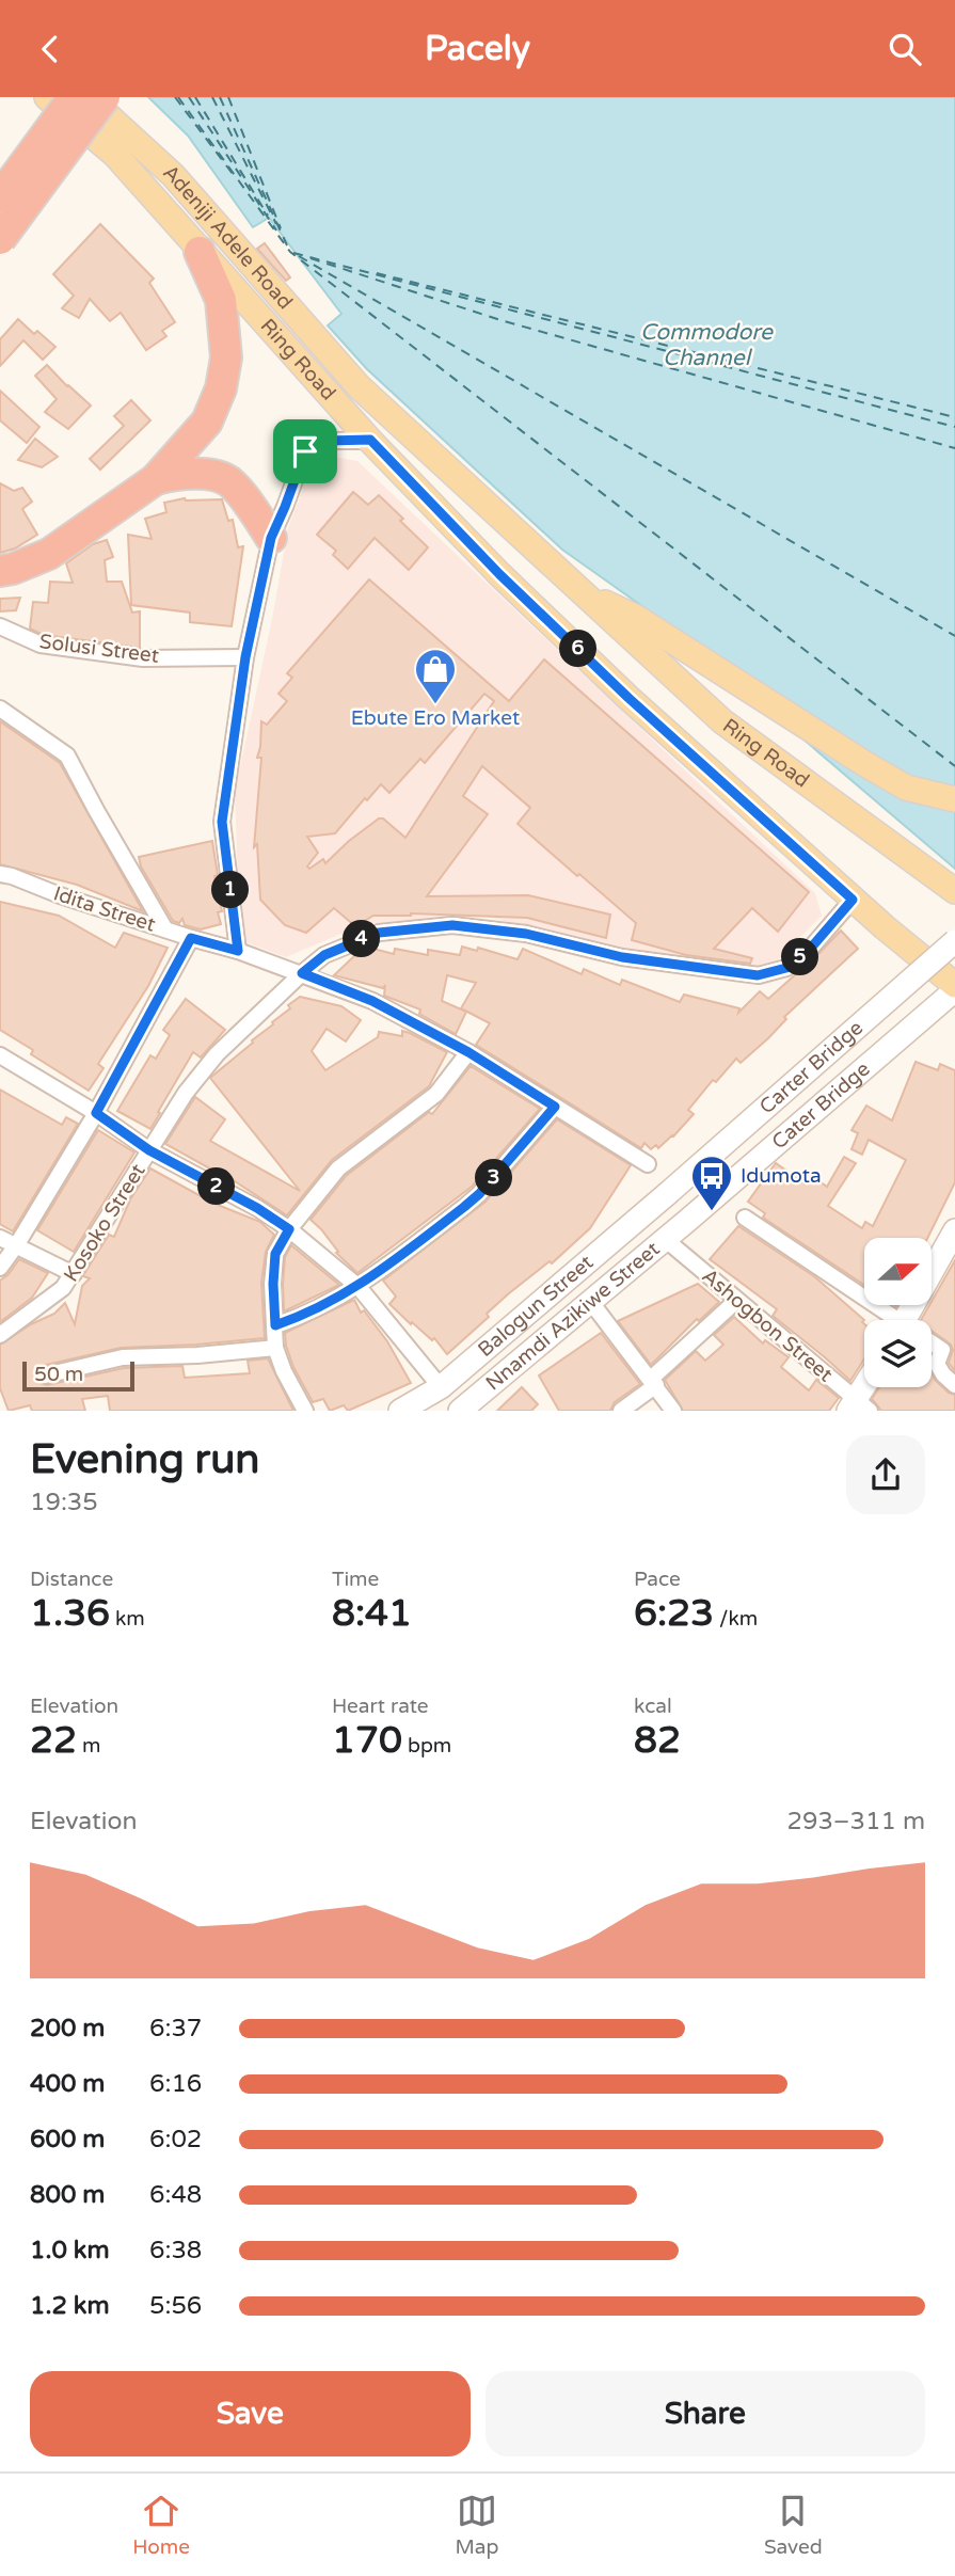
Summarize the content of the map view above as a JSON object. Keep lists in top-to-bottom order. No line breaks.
{"streets":{"main road":["Adeniji Adele Road","Ring Road","Carter Bridge","Cater Bridge","Balogun Street","Nnamdi Azikiwe Street"],"street":["Solusi Street","Idita Street","Kosoko Street","Ashogbon Street"]},"crossings":[["Adeniji Adele Road","Ring Road"],["Ring Road","Cater Bridge"],["Ring Road","Kosoko Street"],["Idita Street","Kosoko Street"],["Carter Bridge","Balogun Street"],["Cater Bridge","Nnamdi Azikiwe Street"],["Nnamdi Azikiwe Street","Ashogbon Street"]],"water":["Commodore Channel"],"places":{"shop":["Ebute Ero Market"],"bus stop":["Idumota"]},"scale_bar":"50 m","north":"right","page":{"header":"Pacely","pins":["6","1","4","5","3","2"],"scale":"50 m","heading":["Evening run","19:35"],"stats":[["Distance","1.36 km"],["Time","8:41"],["Pace","6:23 /km"],["Elevation","22 m"],["Heart rate","170 bpm"],["kcal","82"]],"chart":["Elevation","293–311 m"],"list":[{"name":"200 m","note":"6:37"},{"name":"400 m","note":"6:16"},{"name":"600 m","note":"6:02"},{"name":"800 m","note":"6:48"},{"name":"1.0 km","note":"6:38"},{"name":"1.2 km","note":"5:56"}],"buttons":["Save","Share"],"tabs":["Home","Map","Saved"]}}
